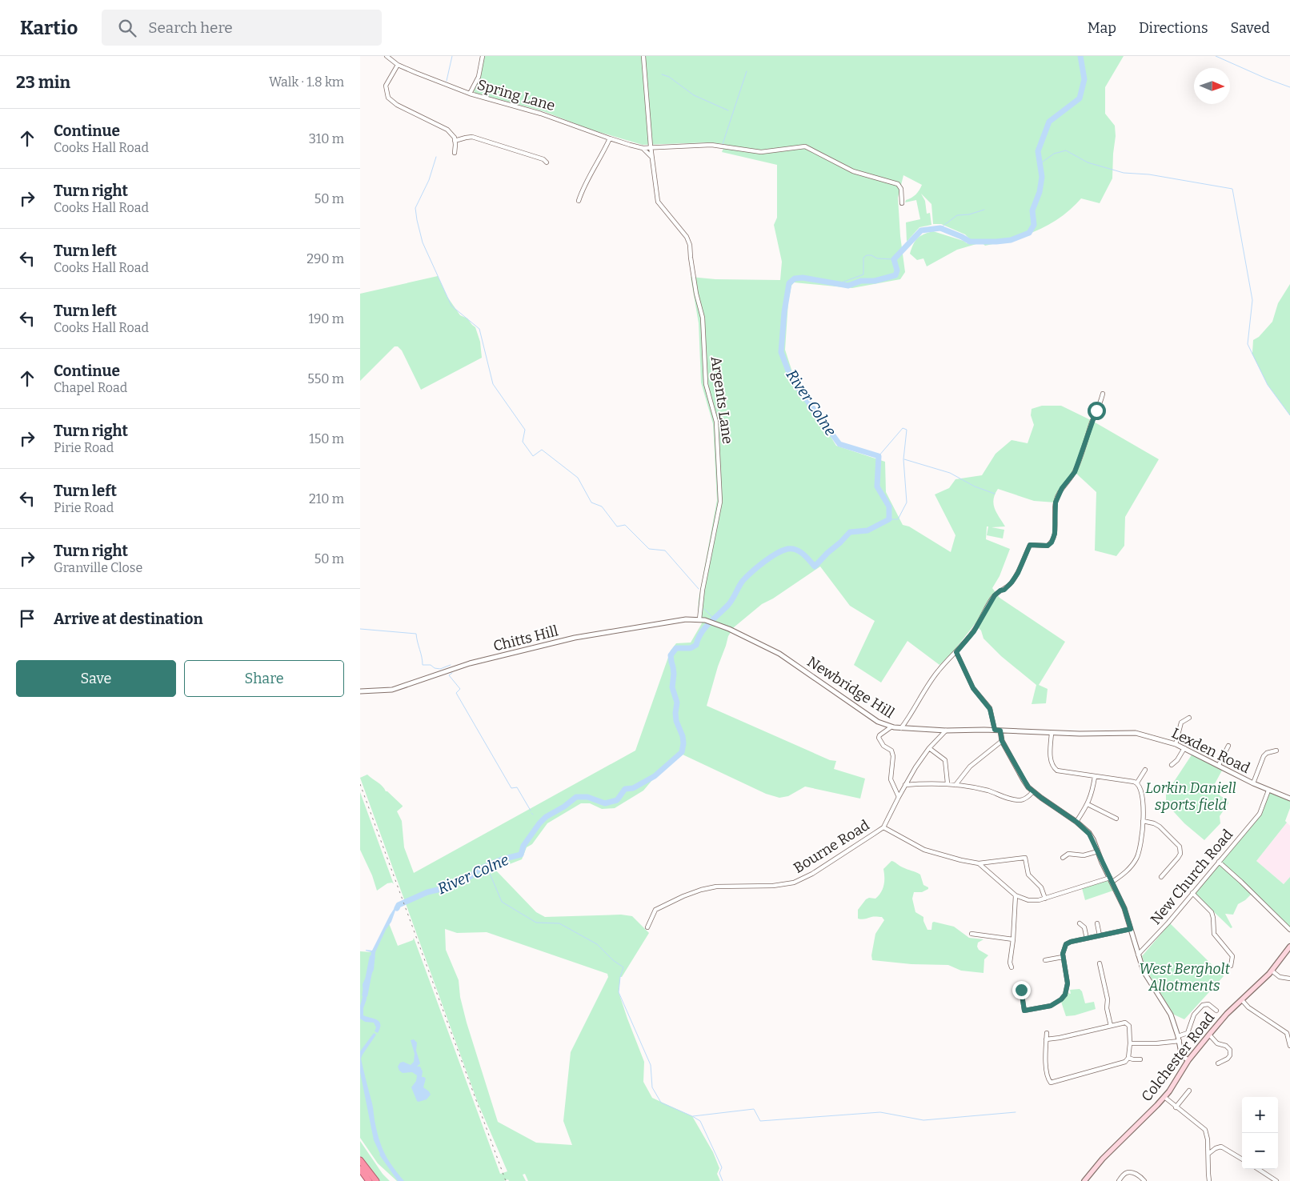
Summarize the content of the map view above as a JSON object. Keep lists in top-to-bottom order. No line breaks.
{"streets":{"main road":["Colchester Road"],"street":["Spring Lane","Argents Lane","Chitts Hill","Newbridge Hill","Lexden Road","Bourne Road","New Church Road"]},"crossings":[["Spring Lane","Argents Lane"],["Argents Lane","Chitts Hill"],["Argents Lane","Newbridge Hill"],["Chitts Hill","Newbridge Hill"],["Newbridge Hill","Lexden Road"],["Newbridge Hill","Bourne Road"],["Lexden Road","New Church Road"]],"water":["River Colne"],"parks":["Lorkin Daniell sports field","West Bergholt Allotments"],"north":"right","page":{"header":"Kartio","search":"Search here","nav":["Map","Directions","Saved"],"heading":["23 min","Walk · 1.8 km"],"list":[["Continue","Cooks Hall Road","310 m"],["Turn right","Cooks Hall Road","50 m"],["Turn left","Cooks Hall Road","290 m"],["Turn left","Cooks Hall Road","190 m"],["Continue","Chapel Road","550 m"],["Turn right","Pirie Road","150 m"],["Turn left","Pirie Road","210 m"],["Turn right","Granville Close","50 m"],"Arrive at destination"],"buttons":["Save","Share"],"map_buttons":["+","−"]}}
